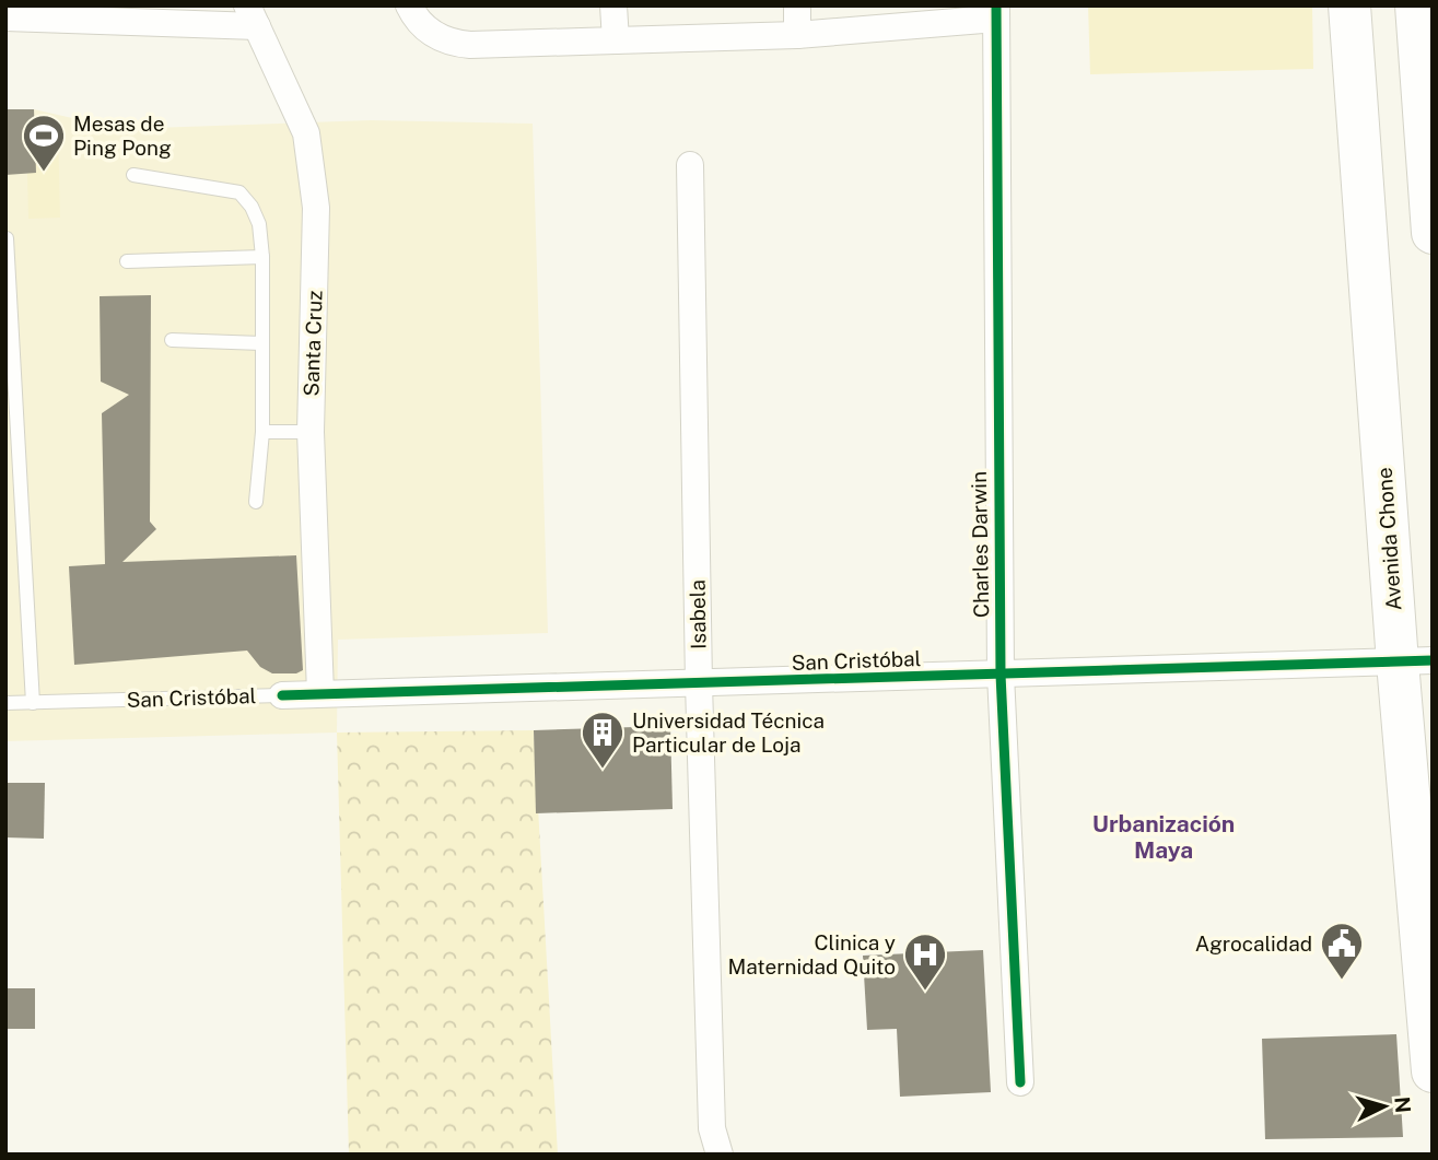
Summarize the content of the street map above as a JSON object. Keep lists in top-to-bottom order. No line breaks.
{"streets":{"main road":["Avenida Chone"],"street":["Santa Cruz","Charles Darwin","Isabela","San Cristóbal"]},"crossings":[["Santa Cruz","San Cristóbal"],["Avenida Chone","San Cristóbal"],["Charles Darwin","San Cristóbal"],["Isabela","San Cristóbal"]],"districts":["Urbanización Maya"],"places":{"sports":["Mesas de Ping Pong"],"building":["Universidad Técnica Particular de Loja"],"public building":["Agrocalidad"],"hospital":["Clinica y Maternidad Quito"]},"north":"right"}
